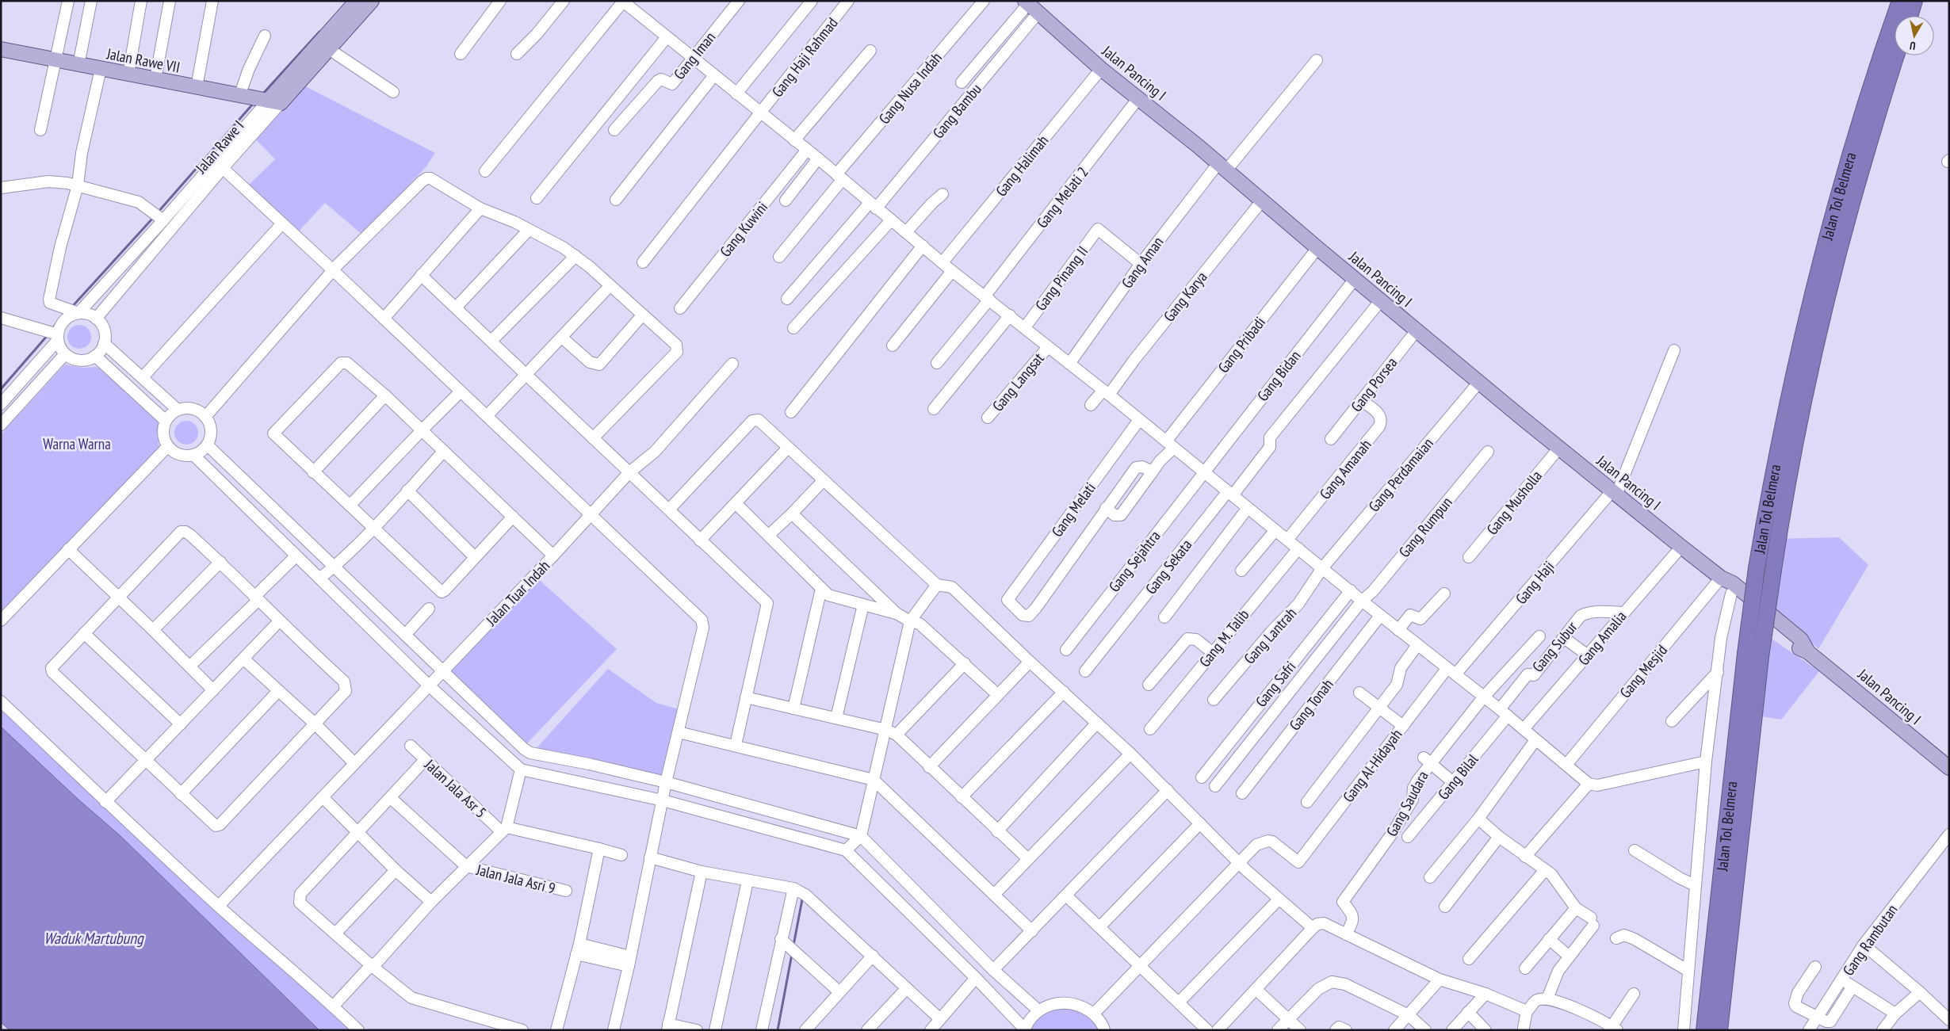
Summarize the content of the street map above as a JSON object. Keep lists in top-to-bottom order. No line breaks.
{"streets":{"highway":["Jalan Tol Belmera"],"main road":["Jalan Rawe VII","Jalan Pancing I","Jalan Rawe I"],"street":["Gang Iman","Gang Haji Rahmad","Gang Nusa Indah","Gang Bambu","Gang Halimah","Gang Melati 2","Gang Kuwini","Gang Aman","Gang Pinang II","Gang Karya","Gang Pribadi","Gang Bidan","Gang Langsat","Gang Porsea","Gang Amanah","Gang Perdamaian","Gang Musholla","Gang Melati","Gang Rumpun","Gang Sejahtra","Gang Sekata","Gang Haji","Jalan Tuar Indah","Gang Lantrah","Gang M. Talib","Gang Amalia","Gang Subur","Gang Mesjid","Gang Safri","Gang Tonah","Gang Al-Hidayah","Gang Bilal","Jalan Jala Asr 5","Gang Saudara","Jalan Jala Asri 9","Gang Rambutan"]},"crossings":[["Jalan Rawe VII","Jalan Rawe I"],["Jalan Pancing I","Gang Bambu"],["Jalan Pancing I","Gang Halimah"],["Jalan Pancing I","Gang Melati 2"],["Jalan Pancing I","Gang Aman"],["Jalan Pancing I","Gang Karya"],["Jalan Pancing I","Gang Pribadi"],["Jalan Pancing I","Gang Bidan"],["Jalan Pancing I","Gang Porsea"],["Jalan Pancing I","Gang Perdamaian"],["Jalan Pancing I","Gang Musholla"],["Jalan Pancing I","Gang Sekata"],["Jalan Pancing I","Gang Haji"],["Jalan Pancing I","Gang Amalia"],["Jalan Pancing I","Gang Mesjid"],["Gang Aman","Gang Pinang II"],["Gang Pribadi","Gang Melati"],["Gang Bidan","Gang Sejahtra"],["Gang Porsea","Gang Amanah"],["Gang Perdamaian","Gang Lantrah"],["Gang Haji","Gang Al-Hidayah"],["Gang Amalia","Gang Subur"],["Gang Subur","Gang Bilal"]],"water":["Waduk Martubung"],"parks":["Warna Warna"],"north":"bottom"}
